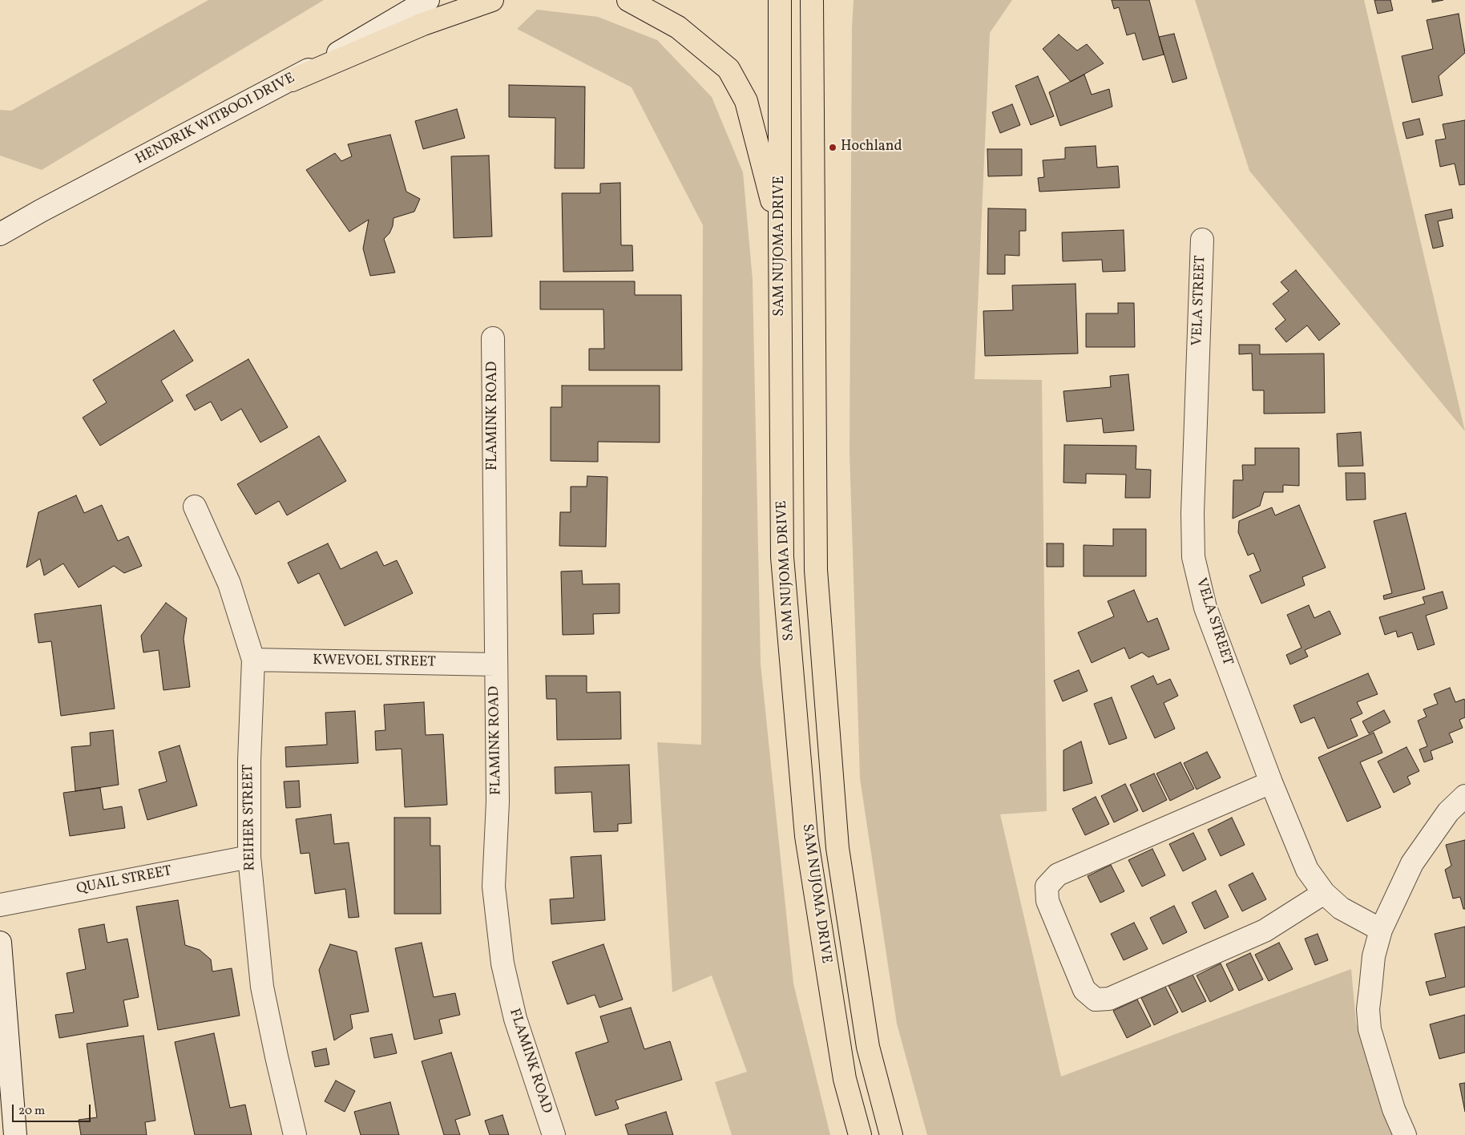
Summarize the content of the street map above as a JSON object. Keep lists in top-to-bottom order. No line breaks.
{"streets":{"highway":["SAM NUJOMA DRIVE"],"street":["HENDRIK WITBOOI DRIVE","VELA STREET","FLAMINK ROAD","KWEVOEL STREET","REIHER STREET","QUAIL STREET"]},"crossings":[["FLAMINK ROAD","KWEVOEL STREET"],["KWEVOEL STREET","REIHER STREET"],["REIHER STREET","QUAIL STREET"]],"places":["Hochland"],"scale_bar":"20 m"}
